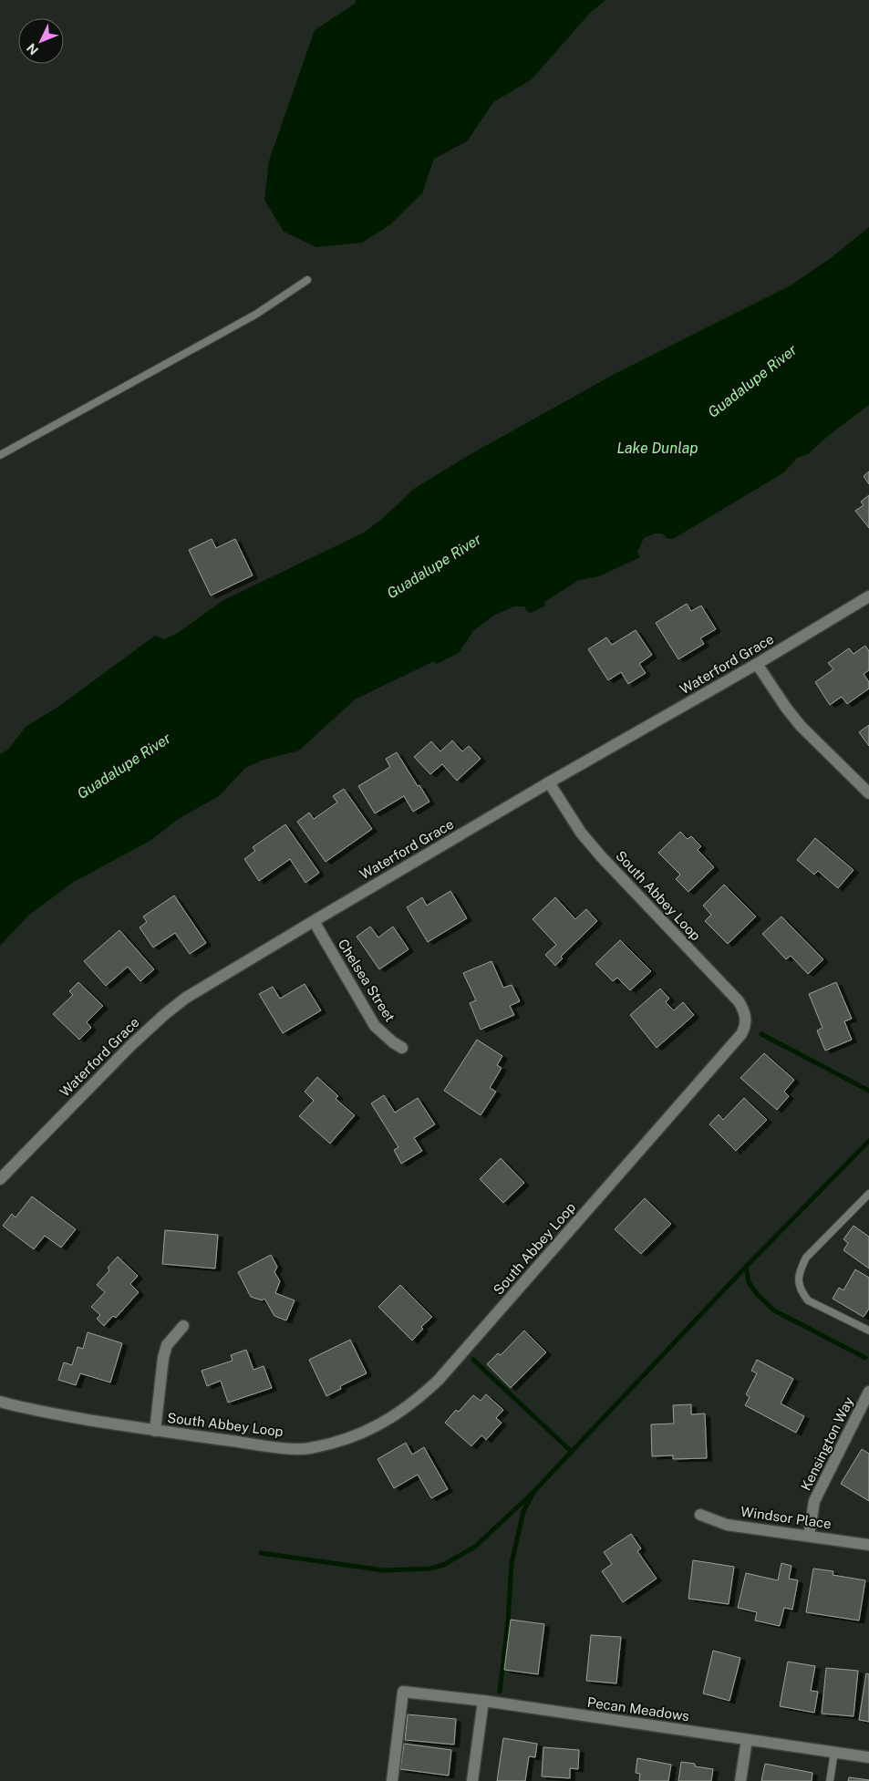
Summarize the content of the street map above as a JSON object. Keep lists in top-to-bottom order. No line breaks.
{"streets":{"street":["Waterford Grace","South Abbey Loop","Chelsea Street","Kensington Way","Windsor Place","Pecan Meadows"]},"crossings":[["Waterford Grace","South Abbey Loop"],["Waterford Grace","Chelsea Street"],["Kensington Way","Windsor Place"]],"water":["Guadalupe River","Lake Dunlap"],"north":"bottom left"}
